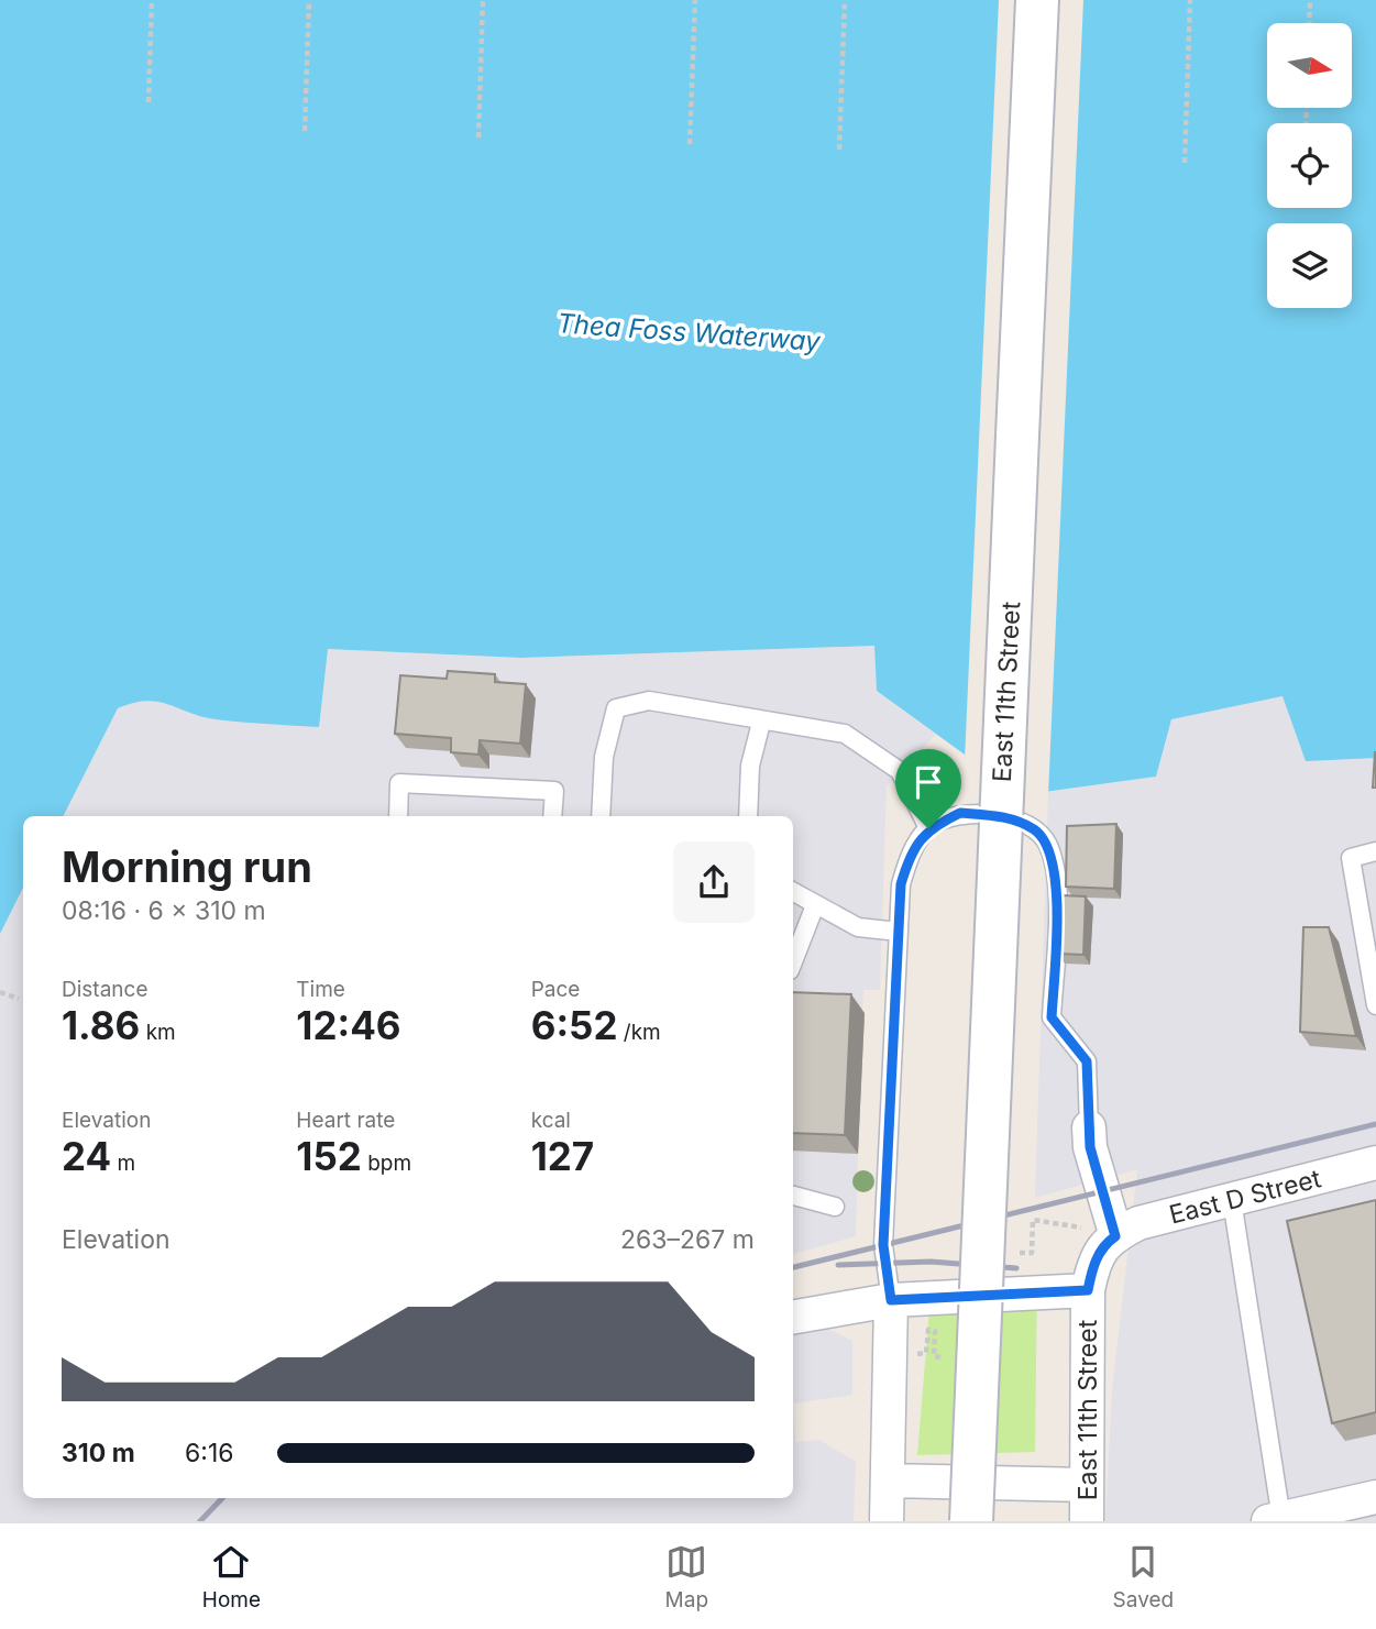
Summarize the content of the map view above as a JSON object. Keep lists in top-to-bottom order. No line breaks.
{"streets":{"street":["East 11th Street","East D Street"]},"crossings":[["East 11th Street","East D Street"]],"water":["Thea Foss Waterway"],"north":"right","page":{"heading":["Morning run","08:16 · 6 × 310 m"],"stats":[["Distance","1.86 km"],["Time","12:46"],["Pace","6:52 /km"],["Elevation","24 m"],["Heart rate","152 bpm"],["kcal","127"]],"chart":["Elevation","263–267 m"],"list":[{"name":"310 m","note":"6:16"}],"tabs":["Home","Map","Saved"]}}
